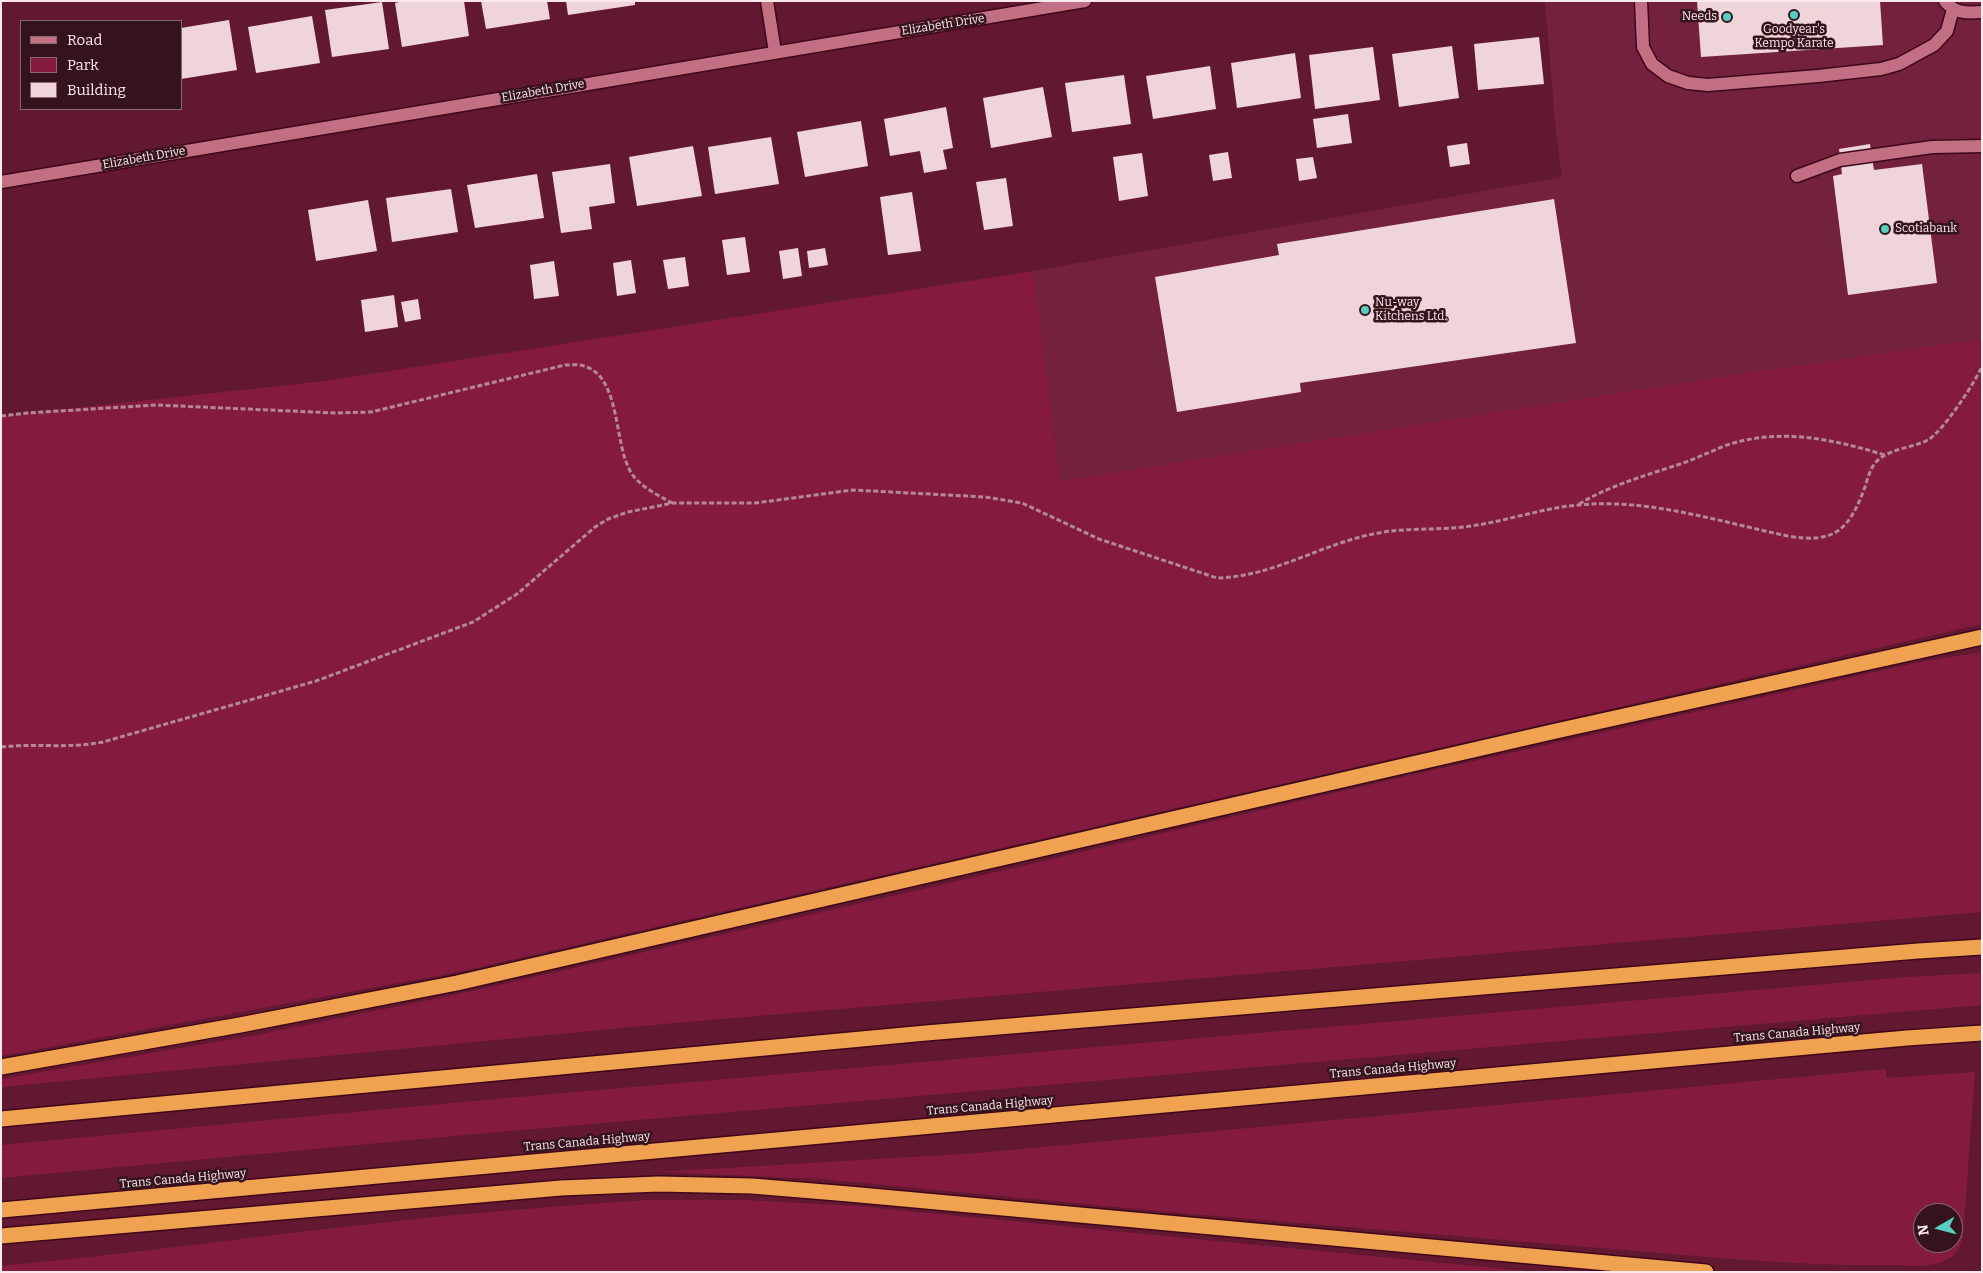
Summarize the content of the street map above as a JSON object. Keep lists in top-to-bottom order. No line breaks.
{"streets":{"highway":["Trans Canada Highway"],"street":["Elizabeth Drive"]},"places":["Goodyear's Kempo Karate","Needs","Scotiabank","Nu-way Kitchens Ltd."],"legend":["Road","Park","Building"],"north":"left"}
